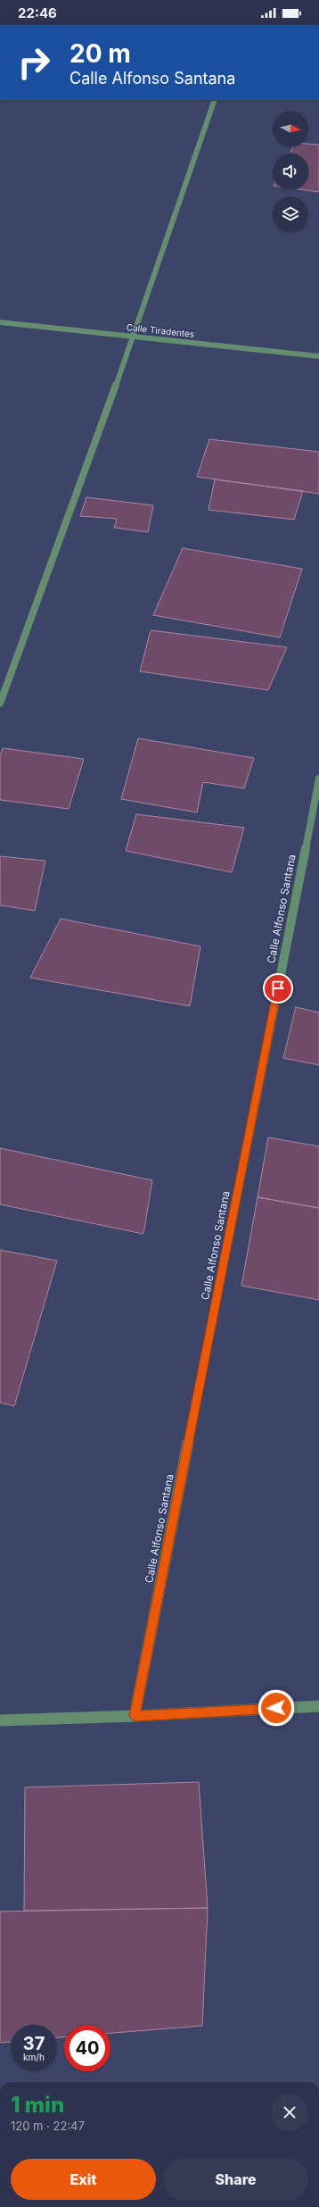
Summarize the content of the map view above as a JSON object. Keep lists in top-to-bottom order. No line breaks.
{"streets":{"street":["Calle Tiradentes","Calle Alfonso Santana"]},"north":"right","page":{"status":"22:46","turn":["20 m","Calle Alfonso Santana"],"speed":"37 km/h","limit":"40","heading":["1 min","120 m · 22:47"],"buttons":["Exit","Share"]}}
